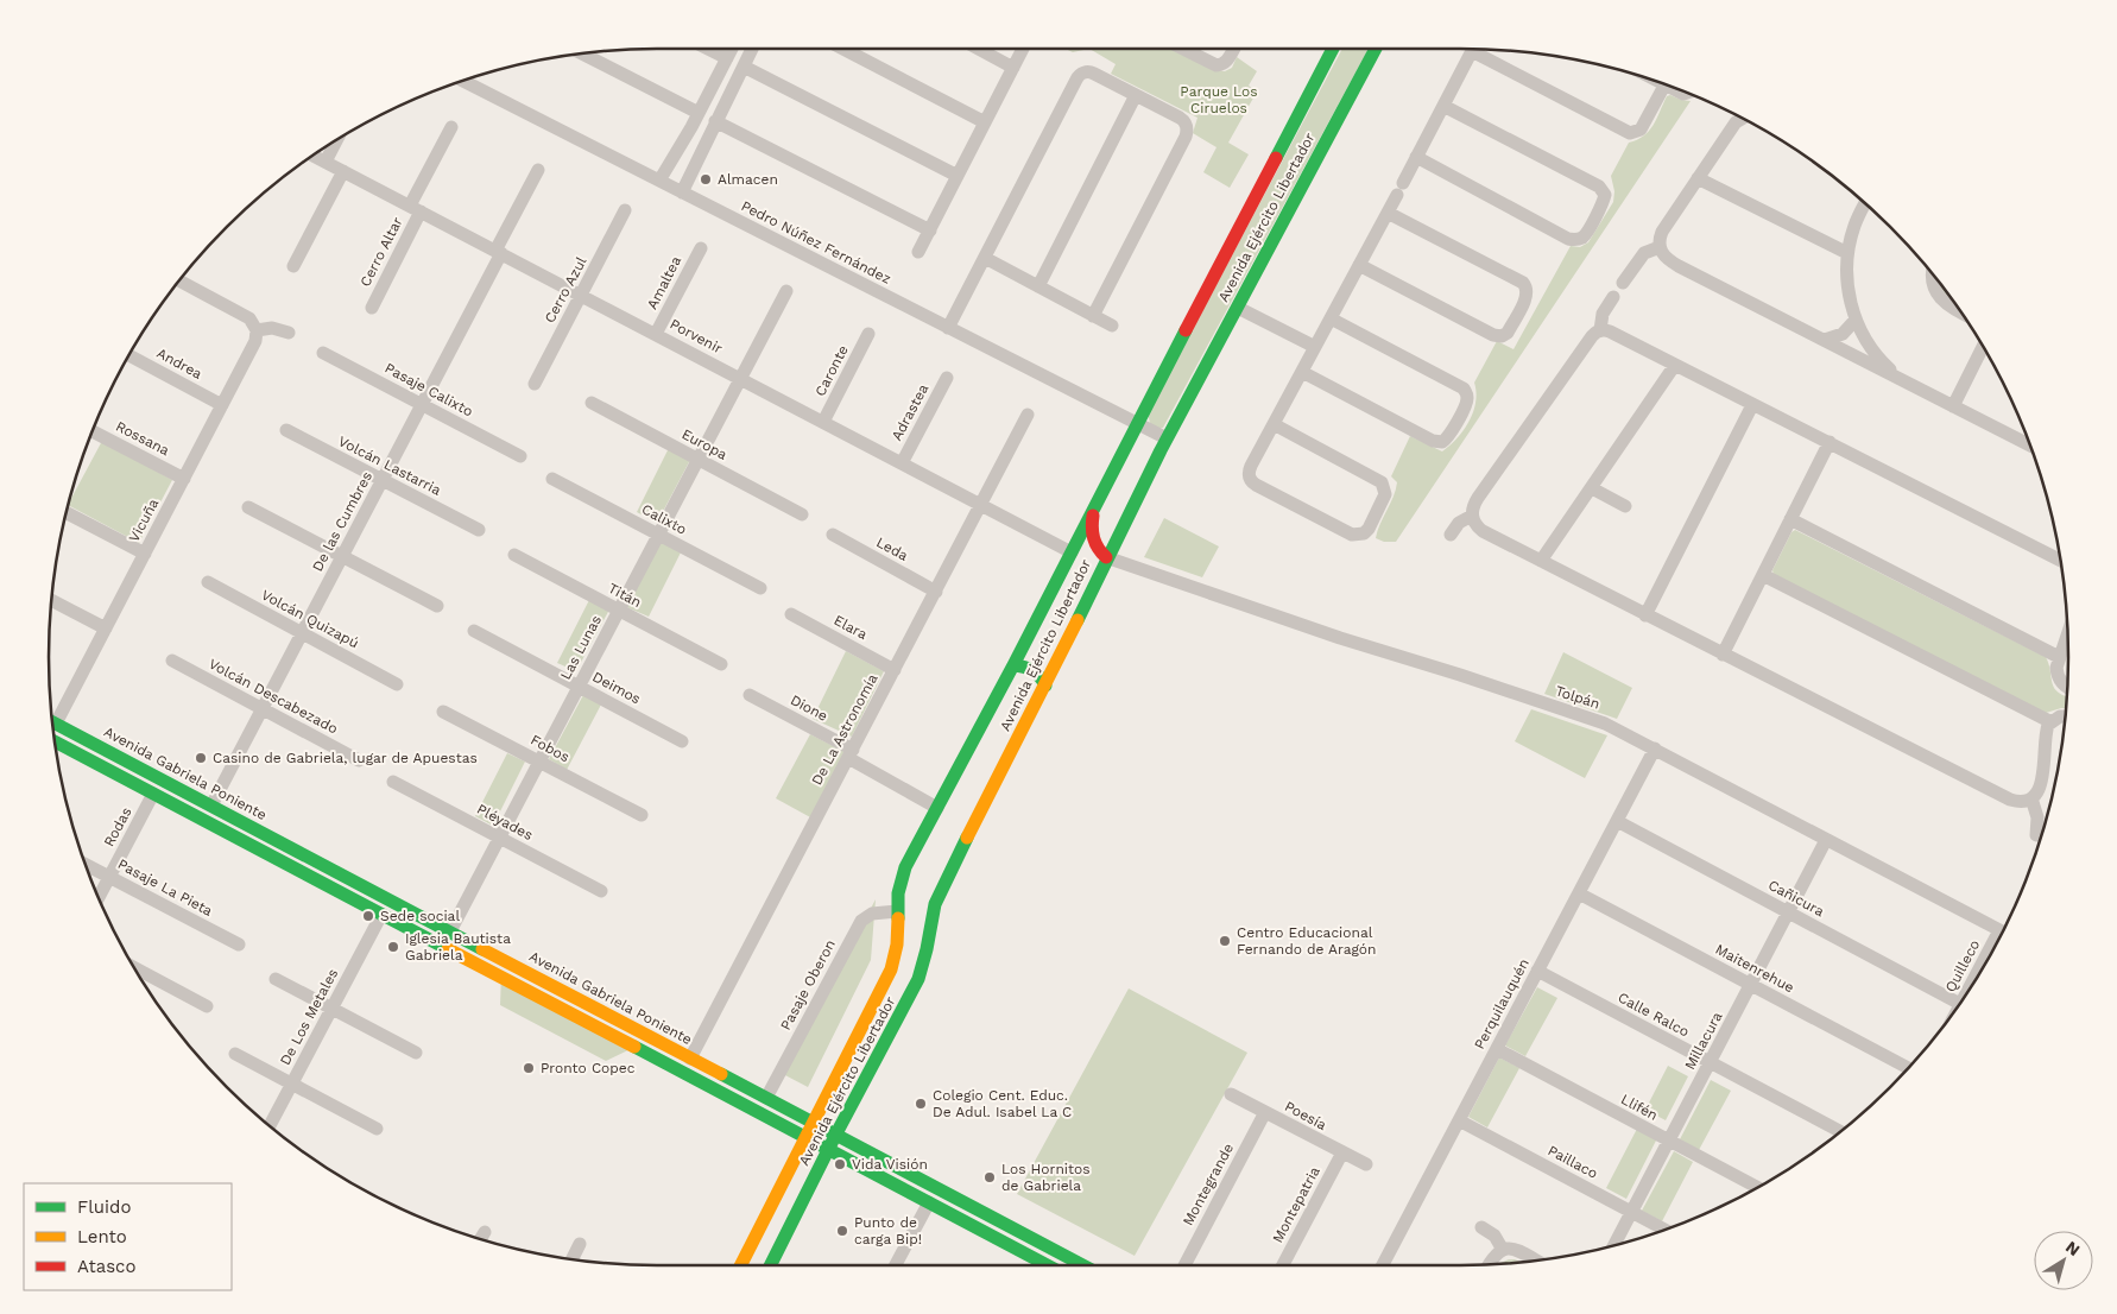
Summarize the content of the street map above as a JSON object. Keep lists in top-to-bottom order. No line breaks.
{"streets":{"main road":["Avenida Ejército Libertador","Avenida Gabriela Poniente"],"street":["Pedro Núñez Fernández","Cerro Altar","Amaltea","Cerro Azul","Porvenir","Andrea","Caronte","Pasaje Calixto","Adrastea","Rossana","Europa","Volcán Lastarria","Calixto","Vicuña","De las Cumbres","Leda","Titán","Volcán Quizapú","Elara","Las Lunas","Deimos","Volcán Descabezado","Tolpán","Dione","De La Astronomía","Fobos","Pléyades","Rodas","Pasaje La Pieta","Cañicura","Maitenrehue","Pasaje Oberon","Perquilauquén","Calle Ralco","De Los Metales","Millacura","Llifén","Poesía","Paillaco","Montegrande","Montepatria"]},"crossings":[["Avenida Ejército Libertador","Pedro Núñez Fernández"],["Avenida Ejército Libertador","Porvenir"],["Avenida Ejército Libertador","Tolpán"],["Avenida Ejército Libertador","Dione"],["Avenida Ejército Libertador","Avenida Gabriela Poniente"],["Avenida Ejército Libertador","Pasaje Oberon"],["Cerro Altar","Porvenir"],["Amaltea","Porvenir"],["Cerro Azul","Porvenir"],["Porvenir","Caronte"],["Porvenir","Adrastea"],["Porvenir","De las Cumbres"],["Porvenir","Las Lunas"],["Porvenir","De La Astronomía"],["Andrea","Vicuña"],["Pasaje Calixto","De las Cumbres"],["Rossana","Vicuña"],["Europa","Las Lunas"],["Volcán Lastarria","De las Cumbres"],["Calixto","Las Lunas"],["De las Cumbres","Volcán Quizapú"],["De las Cumbres","Volcán Descabezado"],["De las Cumbres","Avenida Gabriela Poniente"],["Leda","De La Astronomía"],["Titán","Las Lunas"],["Elara","De La Astronomía"],["Las Lunas","Deimos"],["Las Lunas","Fobos"],["Las Lunas","Avenida Gabriela Poniente"],["Las Lunas","Pléyades"],["Tolpán","Perquilauquén"],["Tolpán","Millacura"],["Dione","De La Astronomía"],["De La Astronomía","Avenida Gabriela Poniente"],["Avenida Gabriela Poniente","Pasaje Oberon"],["Rodas","Pasaje La Pieta"],["Cañicura","Perquilauquén"],["Cañicura","Millacura"],["Maitenrehue","Perquilauquén"],["Maitenrehue","Millacura"],["Perquilauquén","Calle Ralco"],["Perquilauquén","Llifén"],["Perquilauquén","Paillaco"],["Calle Ralco","Millacura"],["Millacura","Llifén"],["Millacura","Paillaco"],["Poesía","Montegrande"],["Poesía","Montepatria"]],"parks":["Parque Los Ciruelos"],"places":["Almacen","Casino de Gabriela, lugar de Apuestas","Sede social","Centro Educacional Fernando de Aragón","Iglesia Bautista Gabriela","Pronto Copec","Colegio Cent. Educ. De Adul. Isabel La C","Vida Visión","Los Hornitos de Gabriela","Punto de carga Bip!"],"legend":["Fluido","Lento","Atasco"],"north":"top right"}
